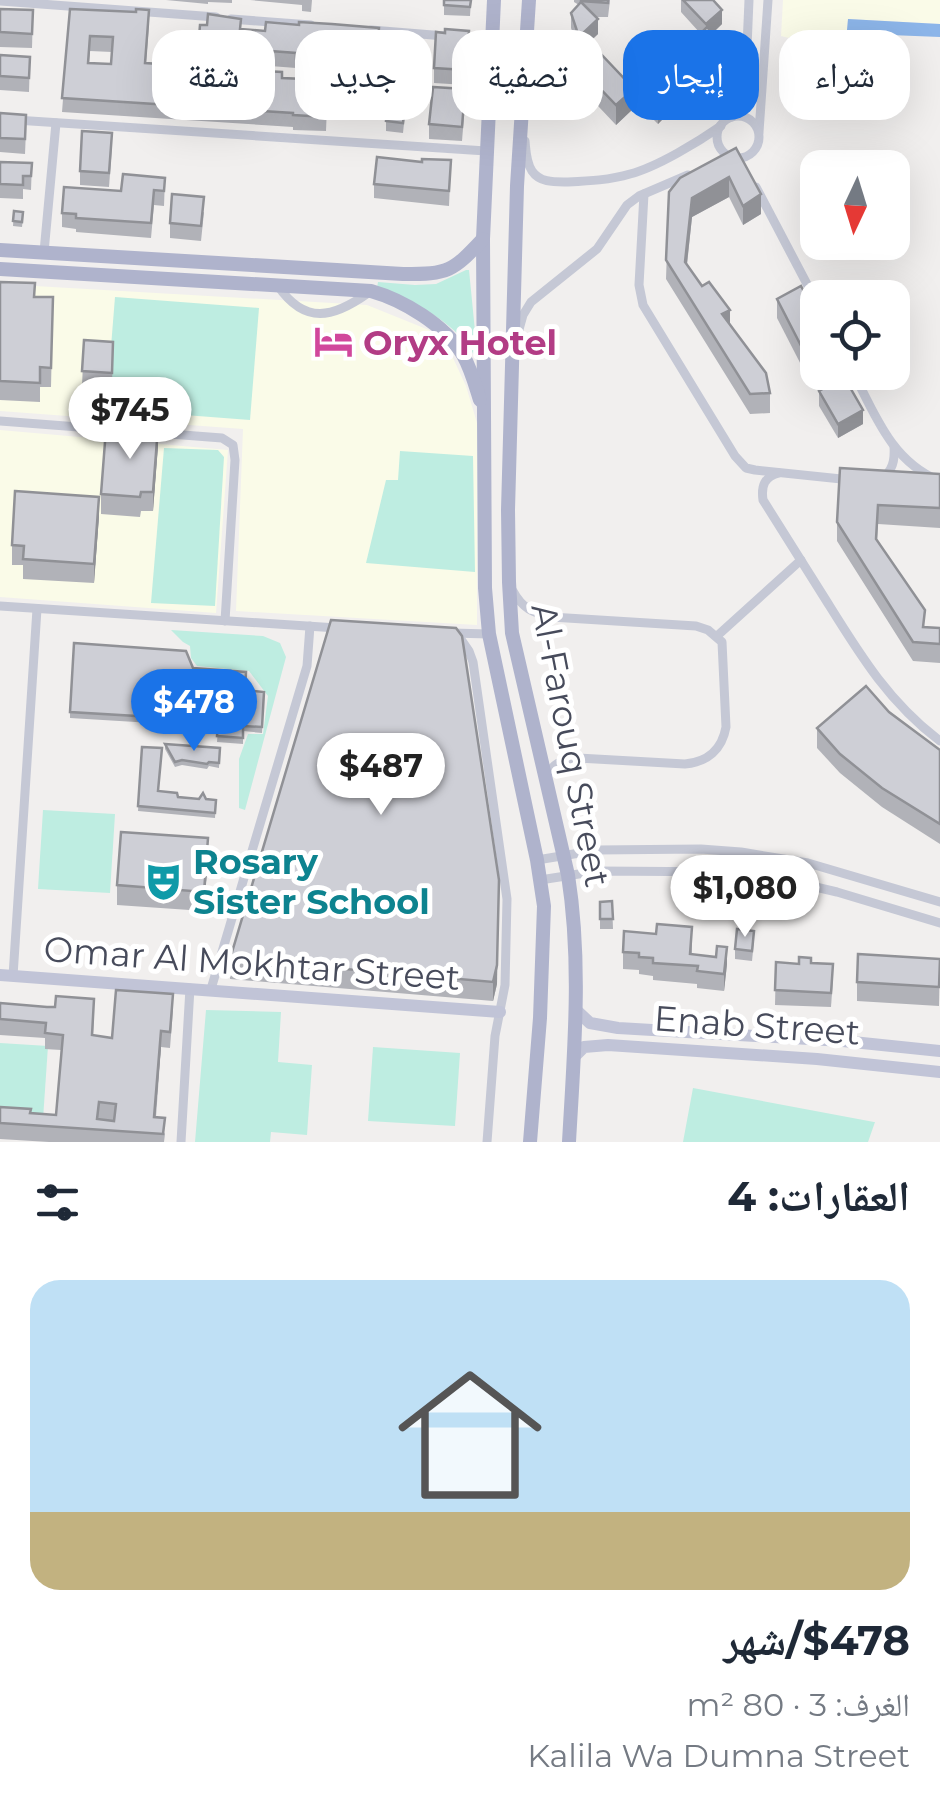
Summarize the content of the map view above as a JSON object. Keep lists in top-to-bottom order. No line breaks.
{"streets":{"main road":["Al-Farouq Street"],"street":["Omar Al Mokhtar Street","Enab Street"]},"crossings":[["Al-Farouq Street","Enab Street"]],"places":{"hotel":["Oryx Hotel"],"theatre":["Rosary Sister School"]},"north":"bottom","page":{"chip":["شراء","إيجار","تصفية","جديد","شقة"],"price":["$745","$478","$487","$1,080"],"heading":"العقارات: 4","list":[{"name":"$478/شهر","note":"الغرف: 3 · 80 m² · Kalila Wa Dumna Street"}]}}
